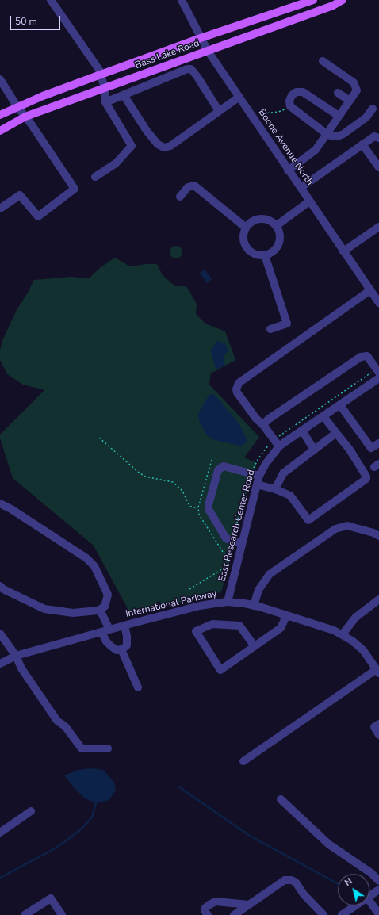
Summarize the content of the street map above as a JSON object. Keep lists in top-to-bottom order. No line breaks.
{"streets":{"main road":["Bass Lake Road"],"street":["Boone Avenue North","East Research Center Road","International Parkway"]},"crossings":[["Bass Lake Road","Boone Avenue North"],["East Research Center Road","International Parkway"]],"scale_bar":"50 m","north":"top left"}
